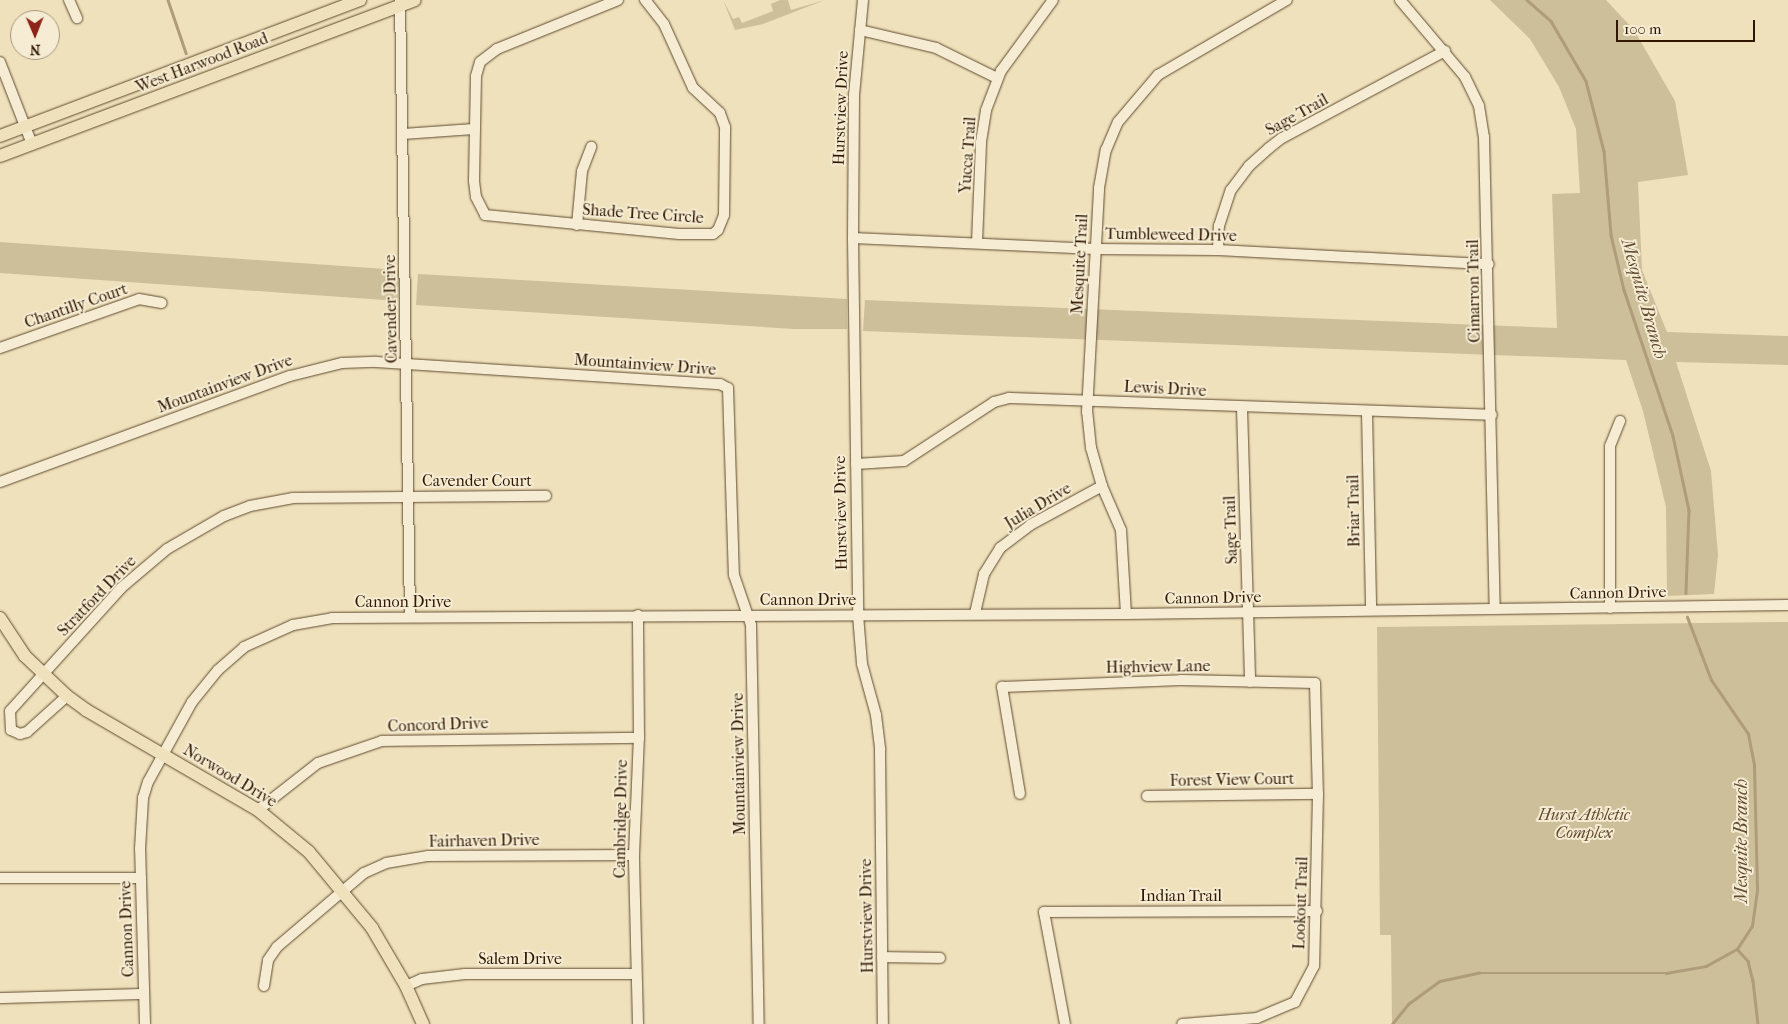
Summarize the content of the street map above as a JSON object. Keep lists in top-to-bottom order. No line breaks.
{"streets":{"main road":["West Harwood Road","Norwood Drive"],"street":["Hurstview Drive","Sage Trail","Yucca Trail","Shade Tree Circle","Tumbleweed Drive","Mesquite Trail","Cimarron Trail","Chantilly Court","Cavender Drive","Mountainview Drive","Lewis Drive","Cavender Court","Julia Drive","Briar Trail","Cannon Drive","Stratford Drive","Highview Lane","Concord Drive","Forest View Court","Cambridge Drive","Fairhaven Drive","Indian Trail","Lookout Trail","Salem Drive"]},"crossings":[["West Harwood Road","Cavender Drive"],["Hurstview Drive","Tumbleweed Drive"],["Hurstview Drive","Lewis Drive"],["Hurstview Drive","Cannon Drive"],["Sage Trail","Tumbleweed Drive"],["Sage Trail","Cimarron Trail"],["Sage Trail","Lewis Drive"],["Sage Trail","Cannon Drive"],["Sage Trail","Highview Lane"],["Yucca Trail","Tumbleweed Drive"],["Tumbleweed Drive","Mesquite Trail"],["Tumbleweed Drive","Cimarron Trail"],["Mesquite Trail","Lewis Drive"],["Mesquite Trail","Julia Drive"],["Mesquite Trail","Cannon Drive"],["Cimarron Trail","Lewis Drive"],["Cimarron Trail","Cannon Drive"],["Cavender Drive","Mountainview Drive"],["Cavender Drive","Cavender Court"],["Cavender Drive","Cannon Drive"],["Cavender Drive","Stratford Drive"],["Mountainview Drive","Cannon Drive"],["Lewis Drive","Briar Trail"],["Cavender Court","Stratford Drive"],["Julia Drive","Cannon Drive"],["Briar Trail","Cannon Drive"],["Cannon Drive","Norwood Drive"],["Cannon Drive","Cambridge Drive"],["Stratford Drive","Norwood Drive"],["Highview Lane","Lookout Trail"],["Concord Drive","Norwood Drive"],["Concord Drive","Cambridge Drive"],["Norwood Drive","Fairhaven Drive"],["Norwood Drive","Salem Drive"],["Forest View Court","Lookout Trail"],["Cambridge Drive","Fairhaven Drive"],["Cambridge Drive","Salem Drive"],["Indian Trail","Lookout Trail"]],"water":["Mesquite Branch"],"parks":["Hurst Athletic Complex"],"scale_bar":"100 m","north":"bottom"}
